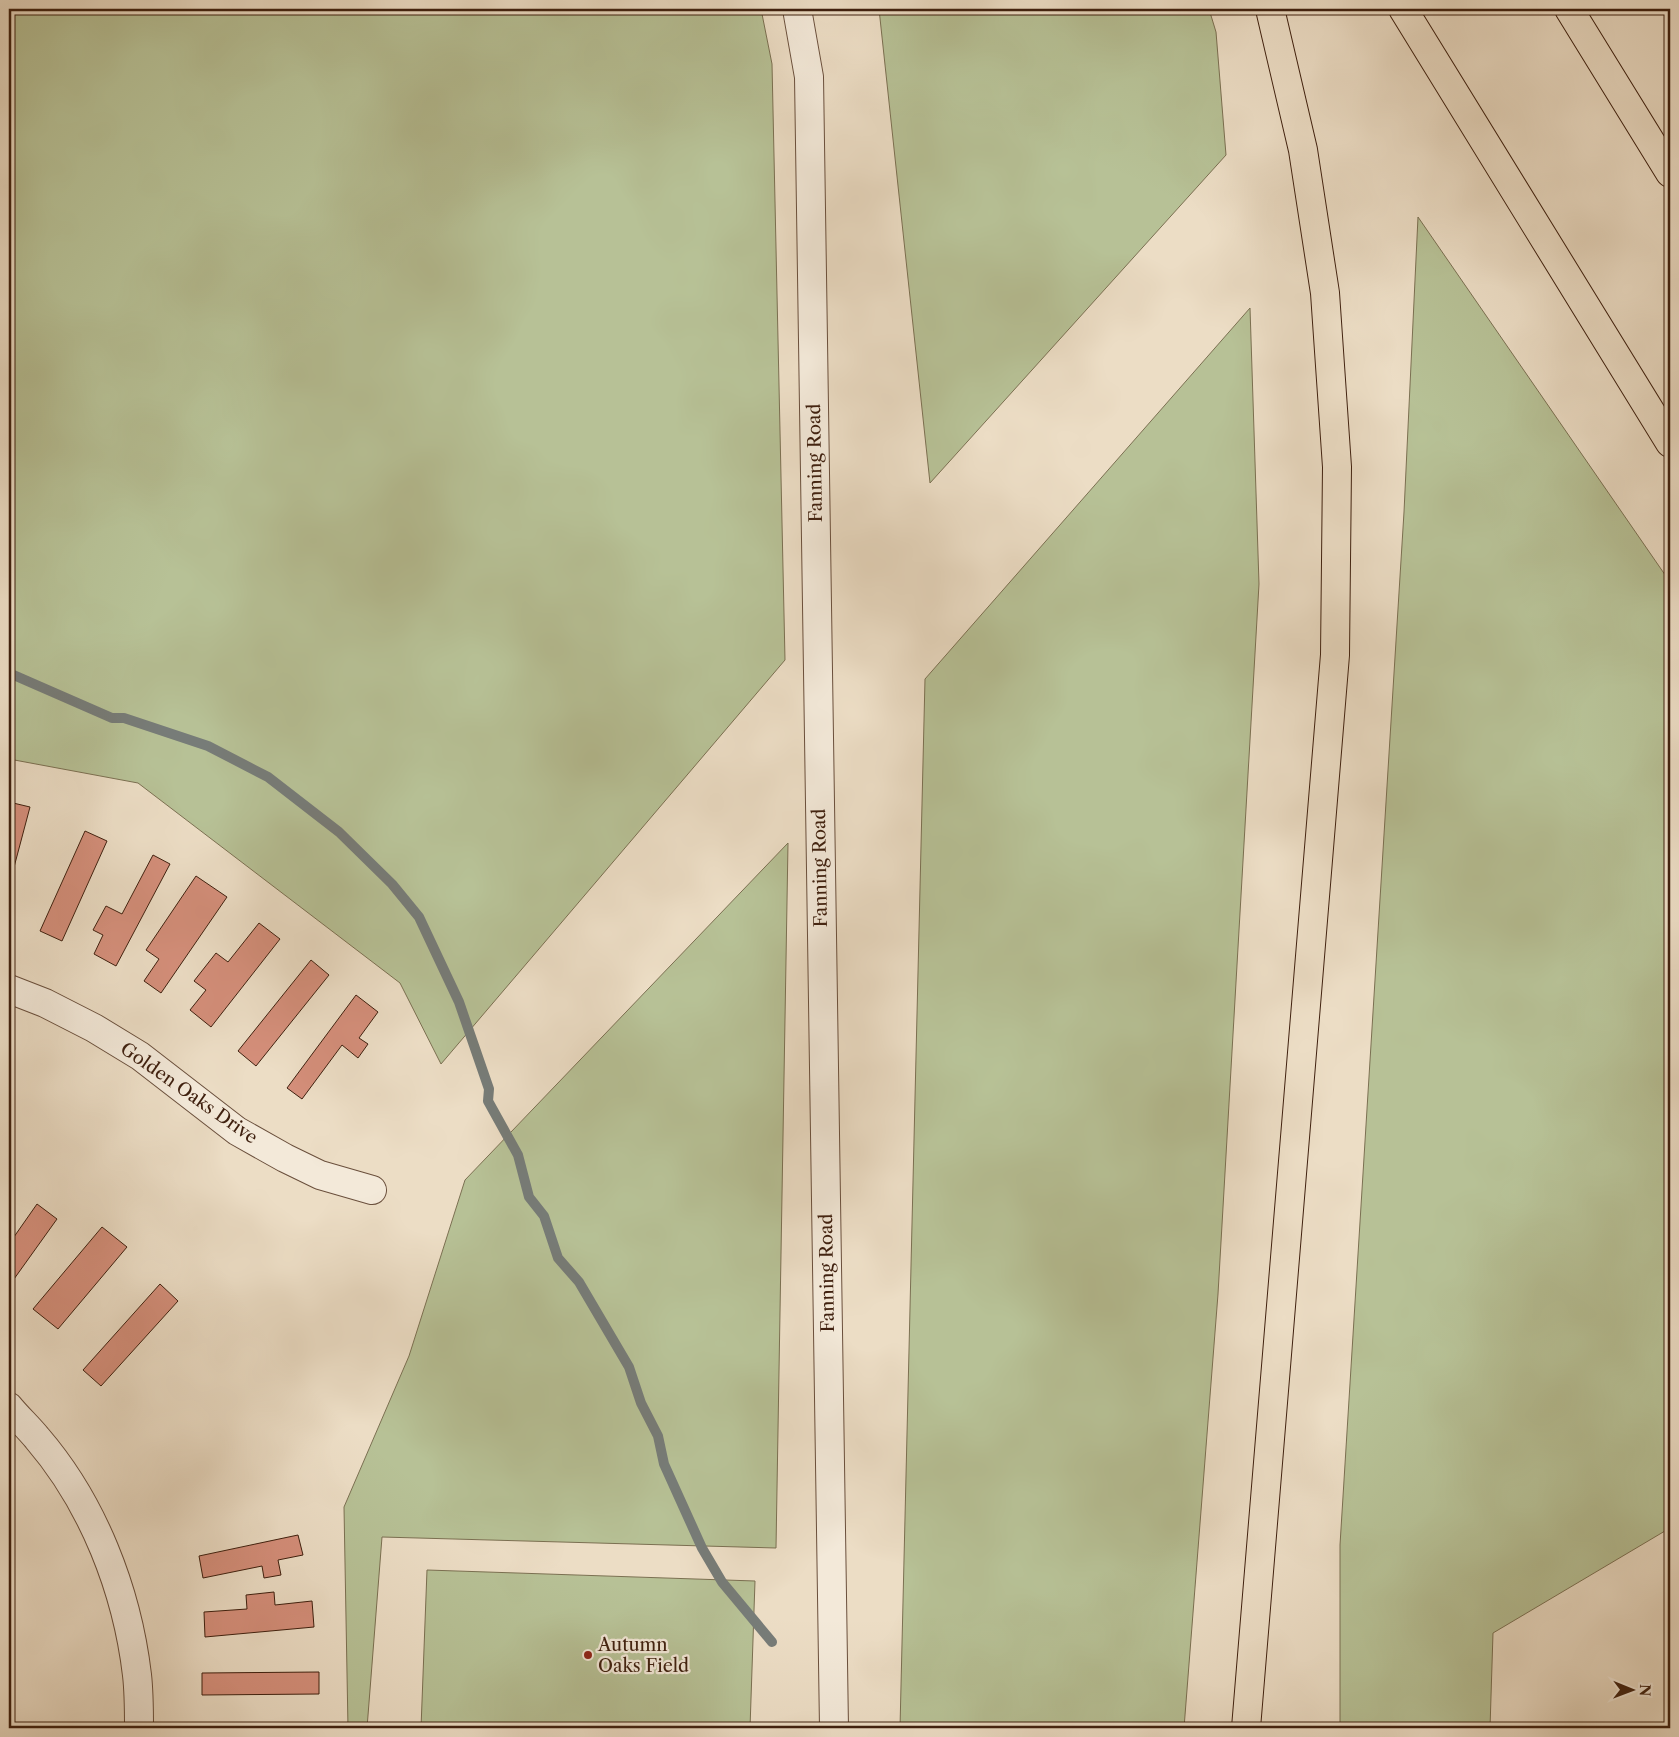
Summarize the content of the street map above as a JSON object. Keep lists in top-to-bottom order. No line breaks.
{"streets":{"street":["Fanning Road","Golden Oaks Drive"]},"places":["Autumn Oaks Field"],"north":"right"}
